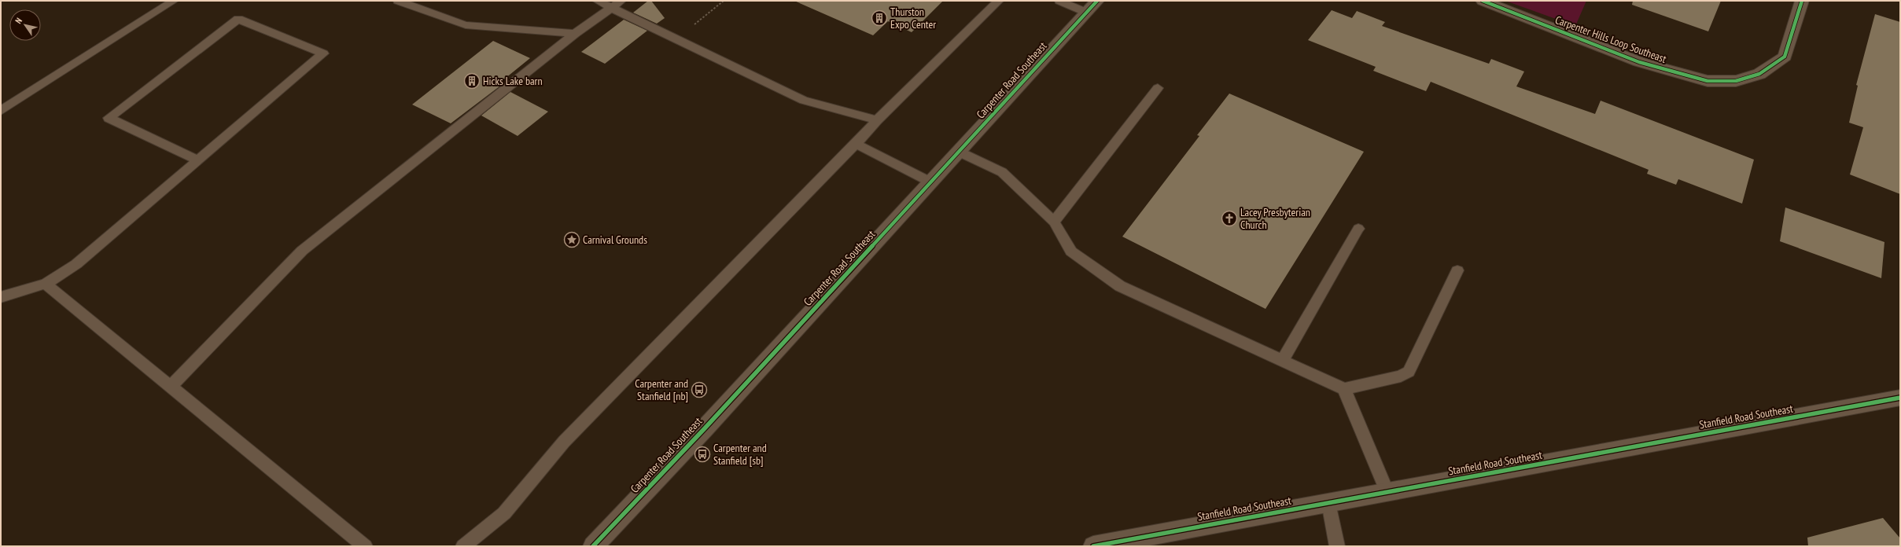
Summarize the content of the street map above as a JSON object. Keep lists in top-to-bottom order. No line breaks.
{"streets":{"street":["Carpenter Hills Loop Southeast","Carpenter Road Southeast","Stanfield Road Southeast"]},"places":{"building":["Thurston Expo Center","Hicks Lake barn"],"church":["Lacey Presbyterian Church"],"place":["Carnival Grounds"],"bus stop":["Carpenter and Stanfield [nb]","Carpenter and Stanfield [sb]"]},"north":"top left"}
